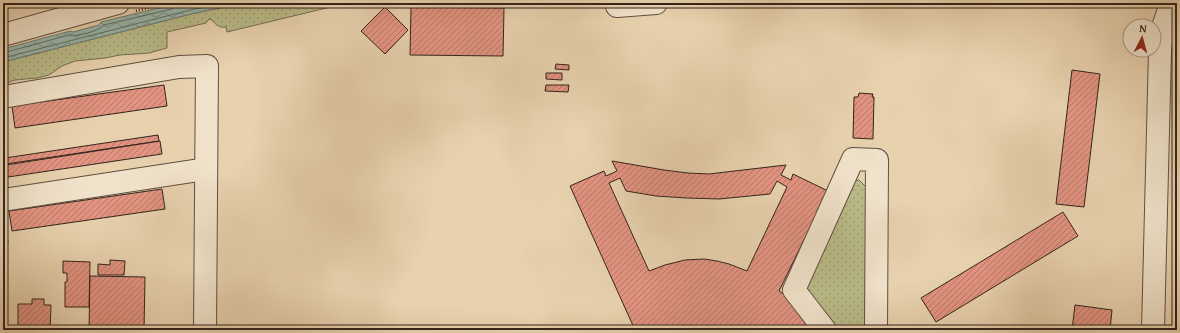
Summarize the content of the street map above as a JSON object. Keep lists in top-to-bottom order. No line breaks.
{"north":"top"}
